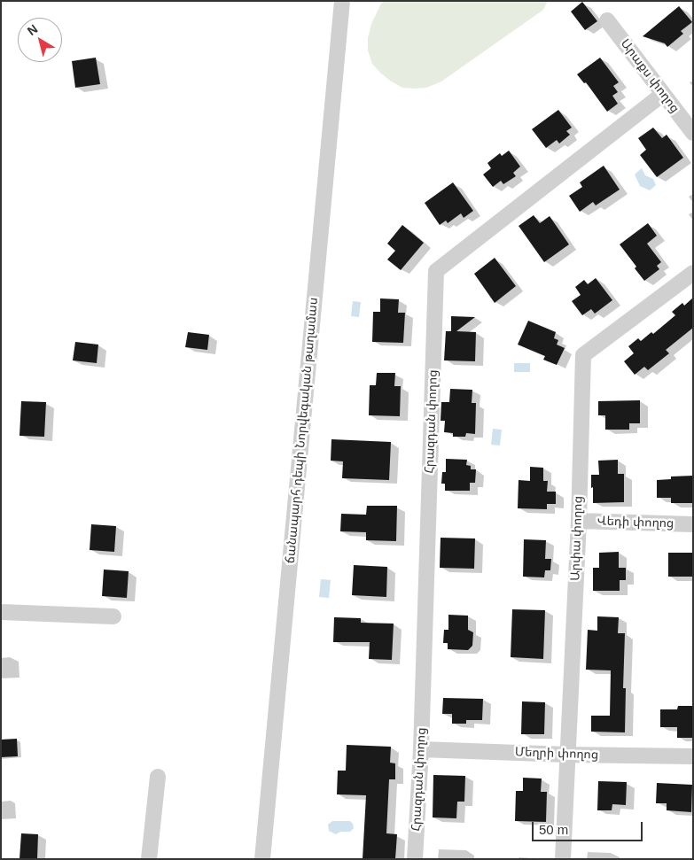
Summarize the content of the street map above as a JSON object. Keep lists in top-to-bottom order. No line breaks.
{"streets":{"street":["Արաքս փողոց","Հրազդան փողոց","ճանապարհ դեպի Նորվեգական թաղամաս","Վեդի փողոց","Արփա փողոց","Մեղրի փողոց"]},"crossings":[["Արաքս փողոց","Հրազդան փողոց"],["Հրազդան փողոց","Մեղրի փողոց"],["Վեդի փողոց","Արփա փողոց"],["Արփա փողոց","Մեղրի փողոց"]],"scale_bar":"50 m","north":"top left"}
